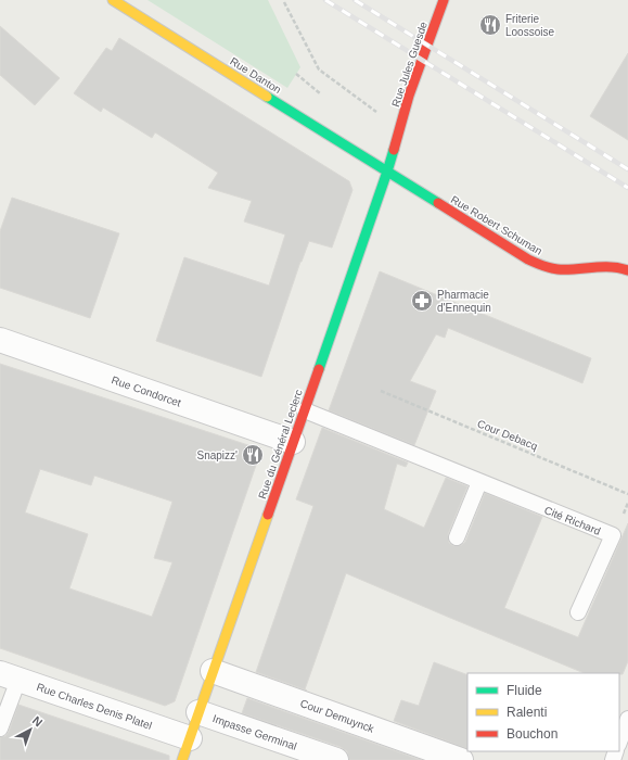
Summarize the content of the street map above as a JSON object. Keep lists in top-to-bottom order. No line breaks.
{"streets":{"street":["Rue Jules Guesde","Rue Danton","Rue Robert Schuman","Rue Condorcet","Rue du Général Leclerc","Rue Charles Denis Platel","Cour Demuynck","Impasse Germinal"],"lane":["Cité Richard"],"path":["Cour Debacq"]},"crossings":[["Rue Jules Guesde","Rue du Général Leclerc"],["Rue Danton","Rue Robert Schuman"],["Rue Danton","Rue du Général Leclerc"],["Rue Robert Schuman","Rue du Général Leclerc"],["Rue Condorcet","Rue du Général Leclerc"],["Rue du Général Leclerc","Cité Richard"],["Rue du Général Leclerc","Rue Charles Denis Platel"],["Rue du Général Leclerc","Cour Demuynck"],["Rue du Général Leclerc","Impasse Germinal"]],"places":{"restaurant":["Friterie Loossoise","Snapizz'"],"pharmacy":["Pharmacie d'Ennequin"]},"legend":["Fluide","Ralenti","Bouchon"],"north":"top right"}
